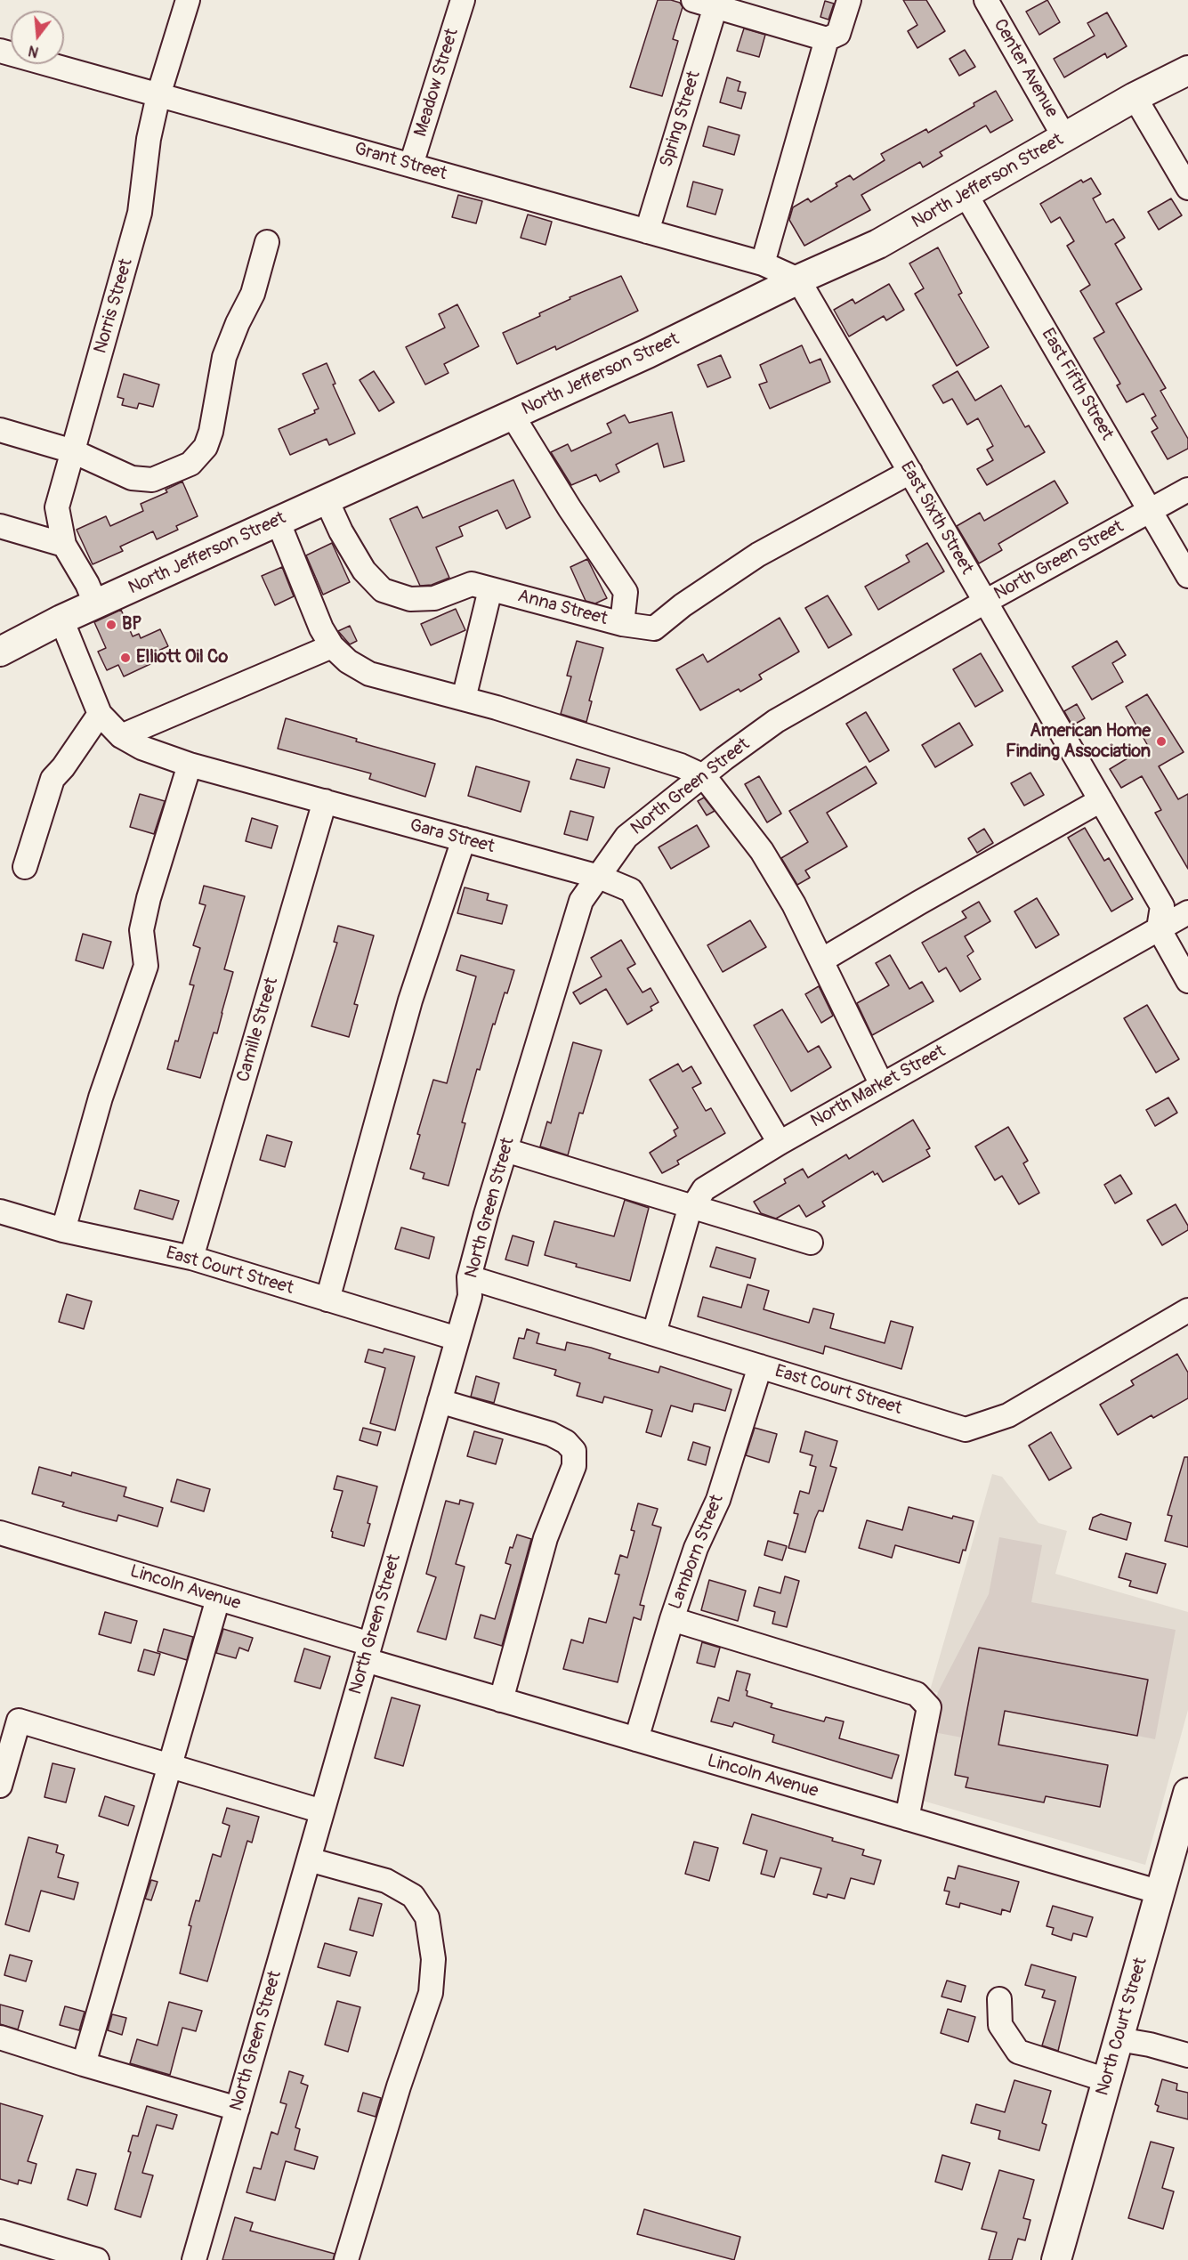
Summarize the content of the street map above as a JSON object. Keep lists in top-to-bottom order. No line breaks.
{"streets":{"main road":["North Jefferson Street","North Court Street"],"street":["Center Avenue","Meadow Street","Spring Street","Grant Street","Norris Street","East Fifth Street","East Sixth Street","North Green Street","Anna Street","Gara Street","Camille Street","North Market Street","East Court Street","Lamborn Street","Lincoln Avenue"]},"crossings":[["Center Avenue","North Jefferson Street"],["Meadow Street","Grant Street"],["Spring Street","Grant Street"],["Grant Street","North Jefferson Street"],["Grant Street","Norris Street"],["Grant Street","East Sixth Street"],["North Jefferson Street","Norris Street"],["North Jefferson Street","East Fifth Street"],["North Jefferson Street","East Sixth Street"],["North Jefferson Street","Anna Street"],["North Jefferson Street","Gara Street"],["East Fifth Street","North Green Street"],["East Sixth Street","North Green Street"],["East Sixth Street","North Market Street"],["North Green Street","Gara Street"],["North Green Street","East Court Street"],["North Green Street","Lincoln Avenue"],["Gara Street","Camille Street"],["Gara Street","North Market Street"],["Camille Street","East Court Street"],["North Market Street","East Court Street"],["East Court Street","Lamborn Street"],["Lamborn Street","Lincoln Avenue"],["Lincoln Avenue","North Court Street"]],"places":["BP","Elliott Oil Co","American Home Finding Association"],"north":"bottom"}
